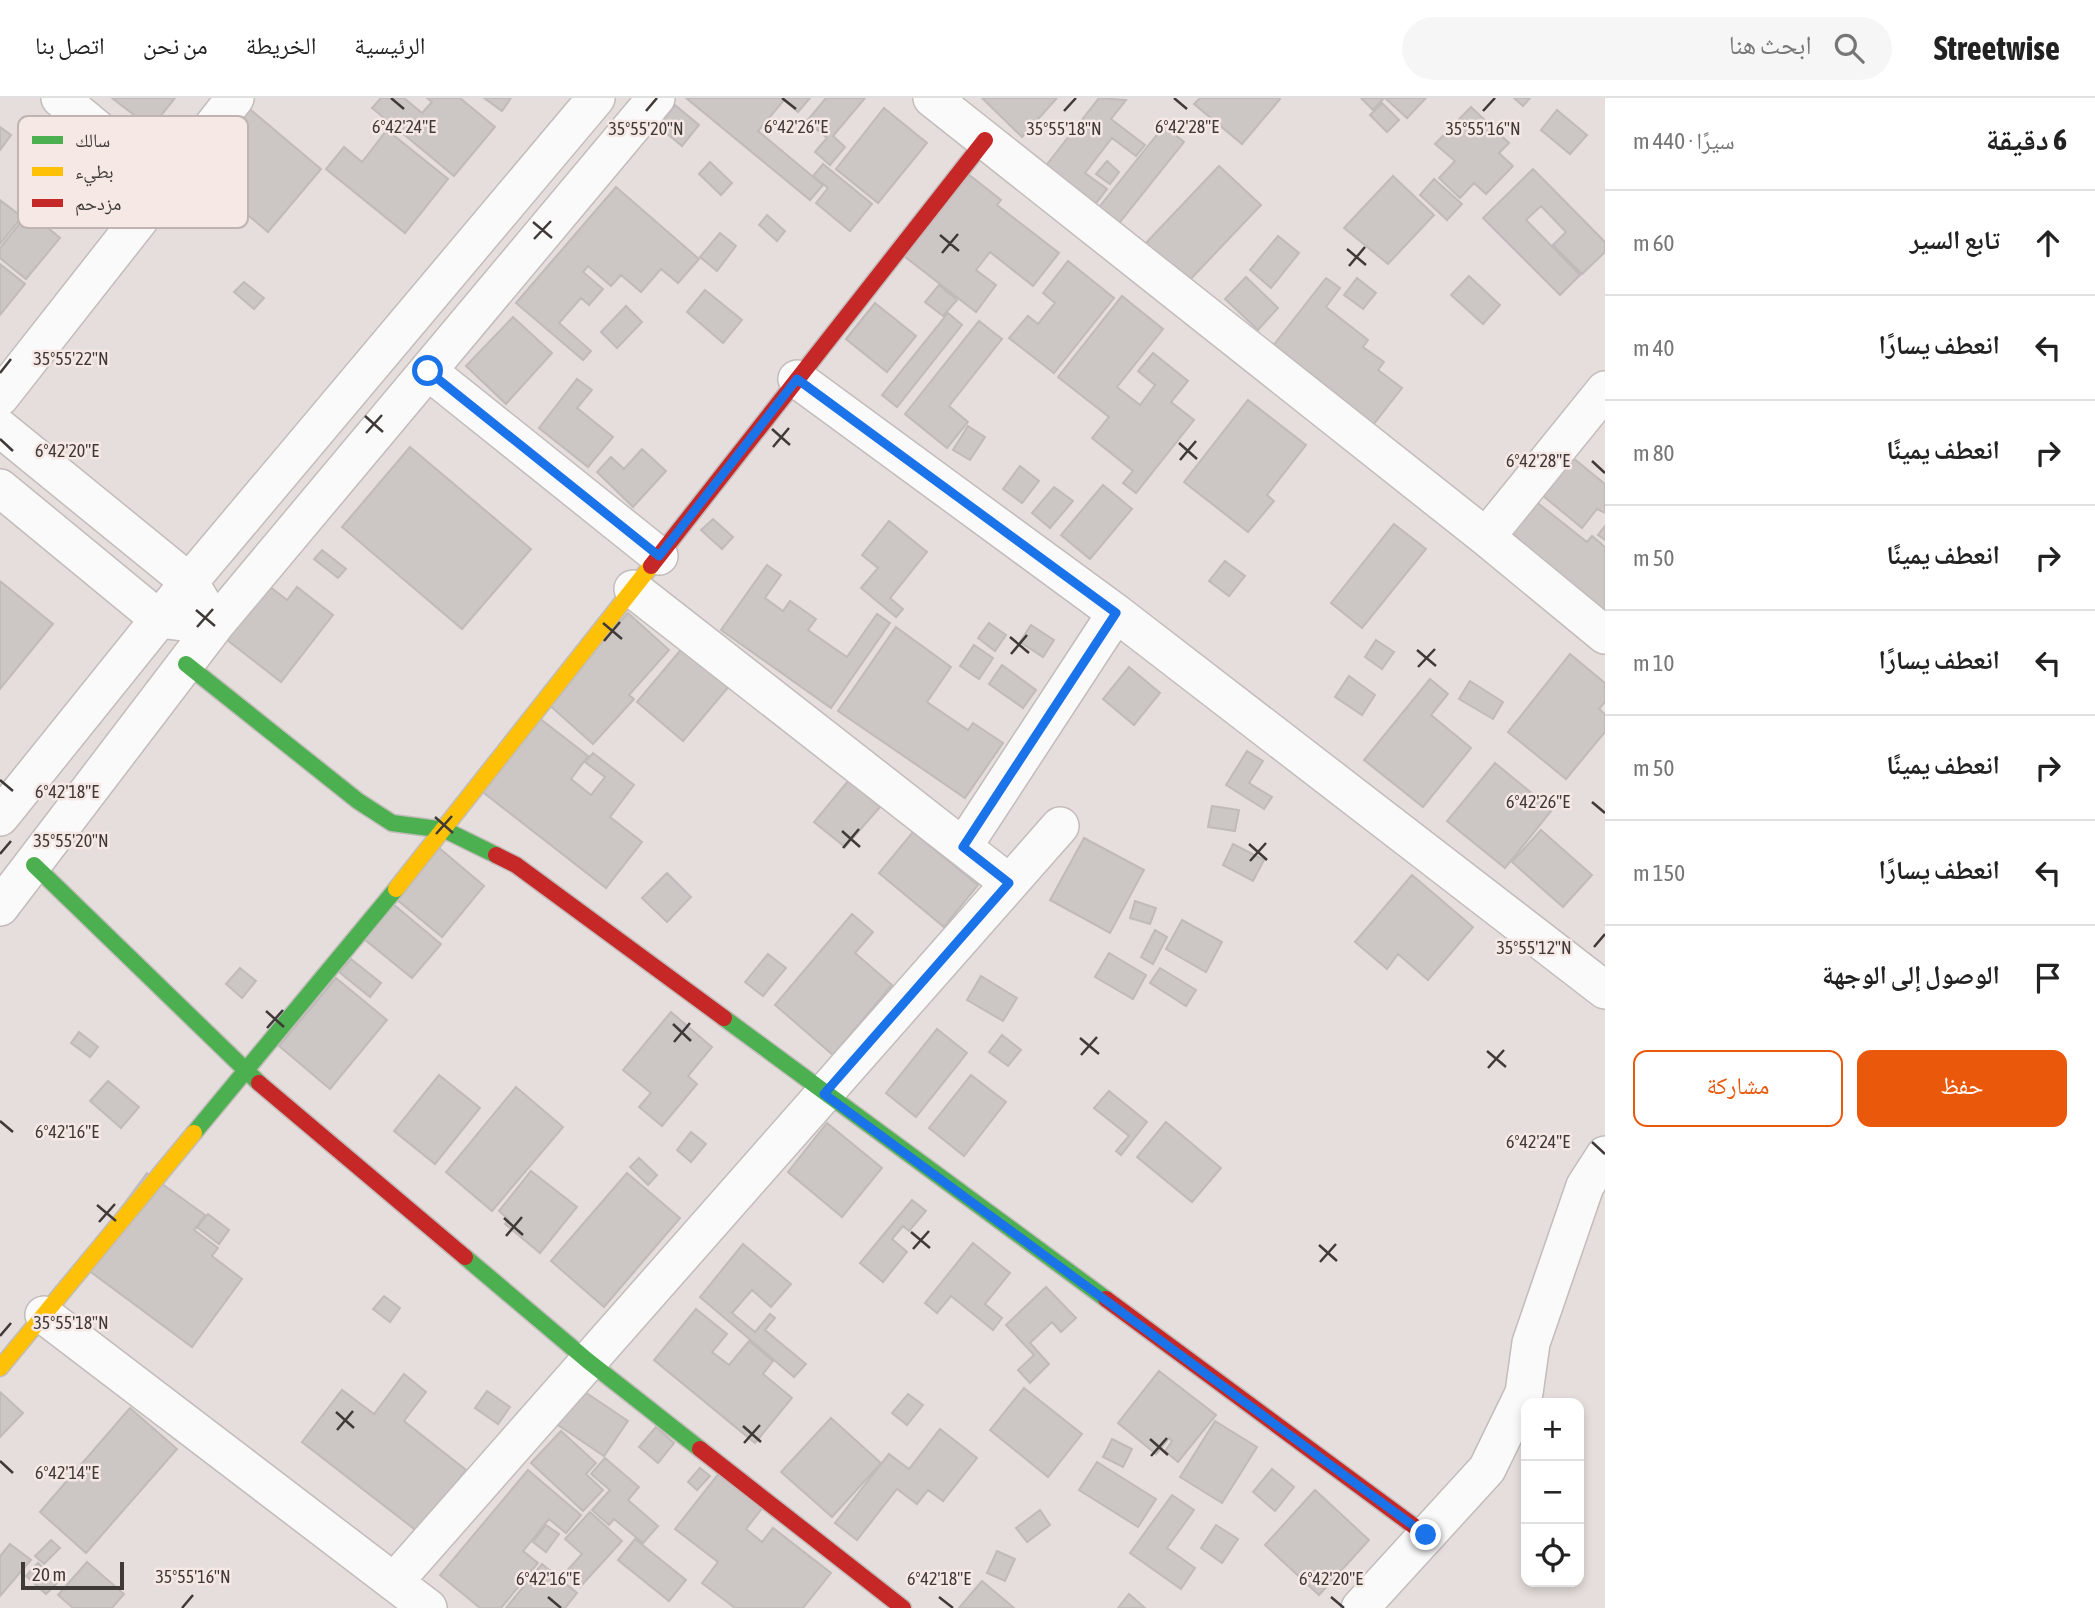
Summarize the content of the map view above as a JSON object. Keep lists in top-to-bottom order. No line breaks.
{"legend":["سالك","بطيء","مزدحم"],"scale_bar":"20 m","page":{"header":"Streetwise","search":"ابحث هنا","nav":["الرئيسية","الخريطة","من نحن","اتصل بنا"],"heading":["6 دقيقة","سيرًا · 440 m"],"list":[["تابع السير","60 m"],["انعطف يسارًا","40 m"],["انعطف يمينًا","80 m"],["انعطف يمينًا","50 m"],["انعطف يسارًا","10 m"],["انعطف يمينًا","50 m"],["انعطف يسارًا","150 m"],"الوصول إلى الوجهة"],"buttons":["حفظ","مشاركة"],"map_buttons":["+","−"],"scale":"20 m"},"coordinates":["6°42'26\"E","6°42'24\"E","6°42'28\"E","35°55'20\"N","35°55'18\"N","35°55'16\"N","35°55'22\"N","6°42'20\"E","6°42'18\"E","35°55'12\"N","6°42'16\"E","6°42'14\"E"]}
